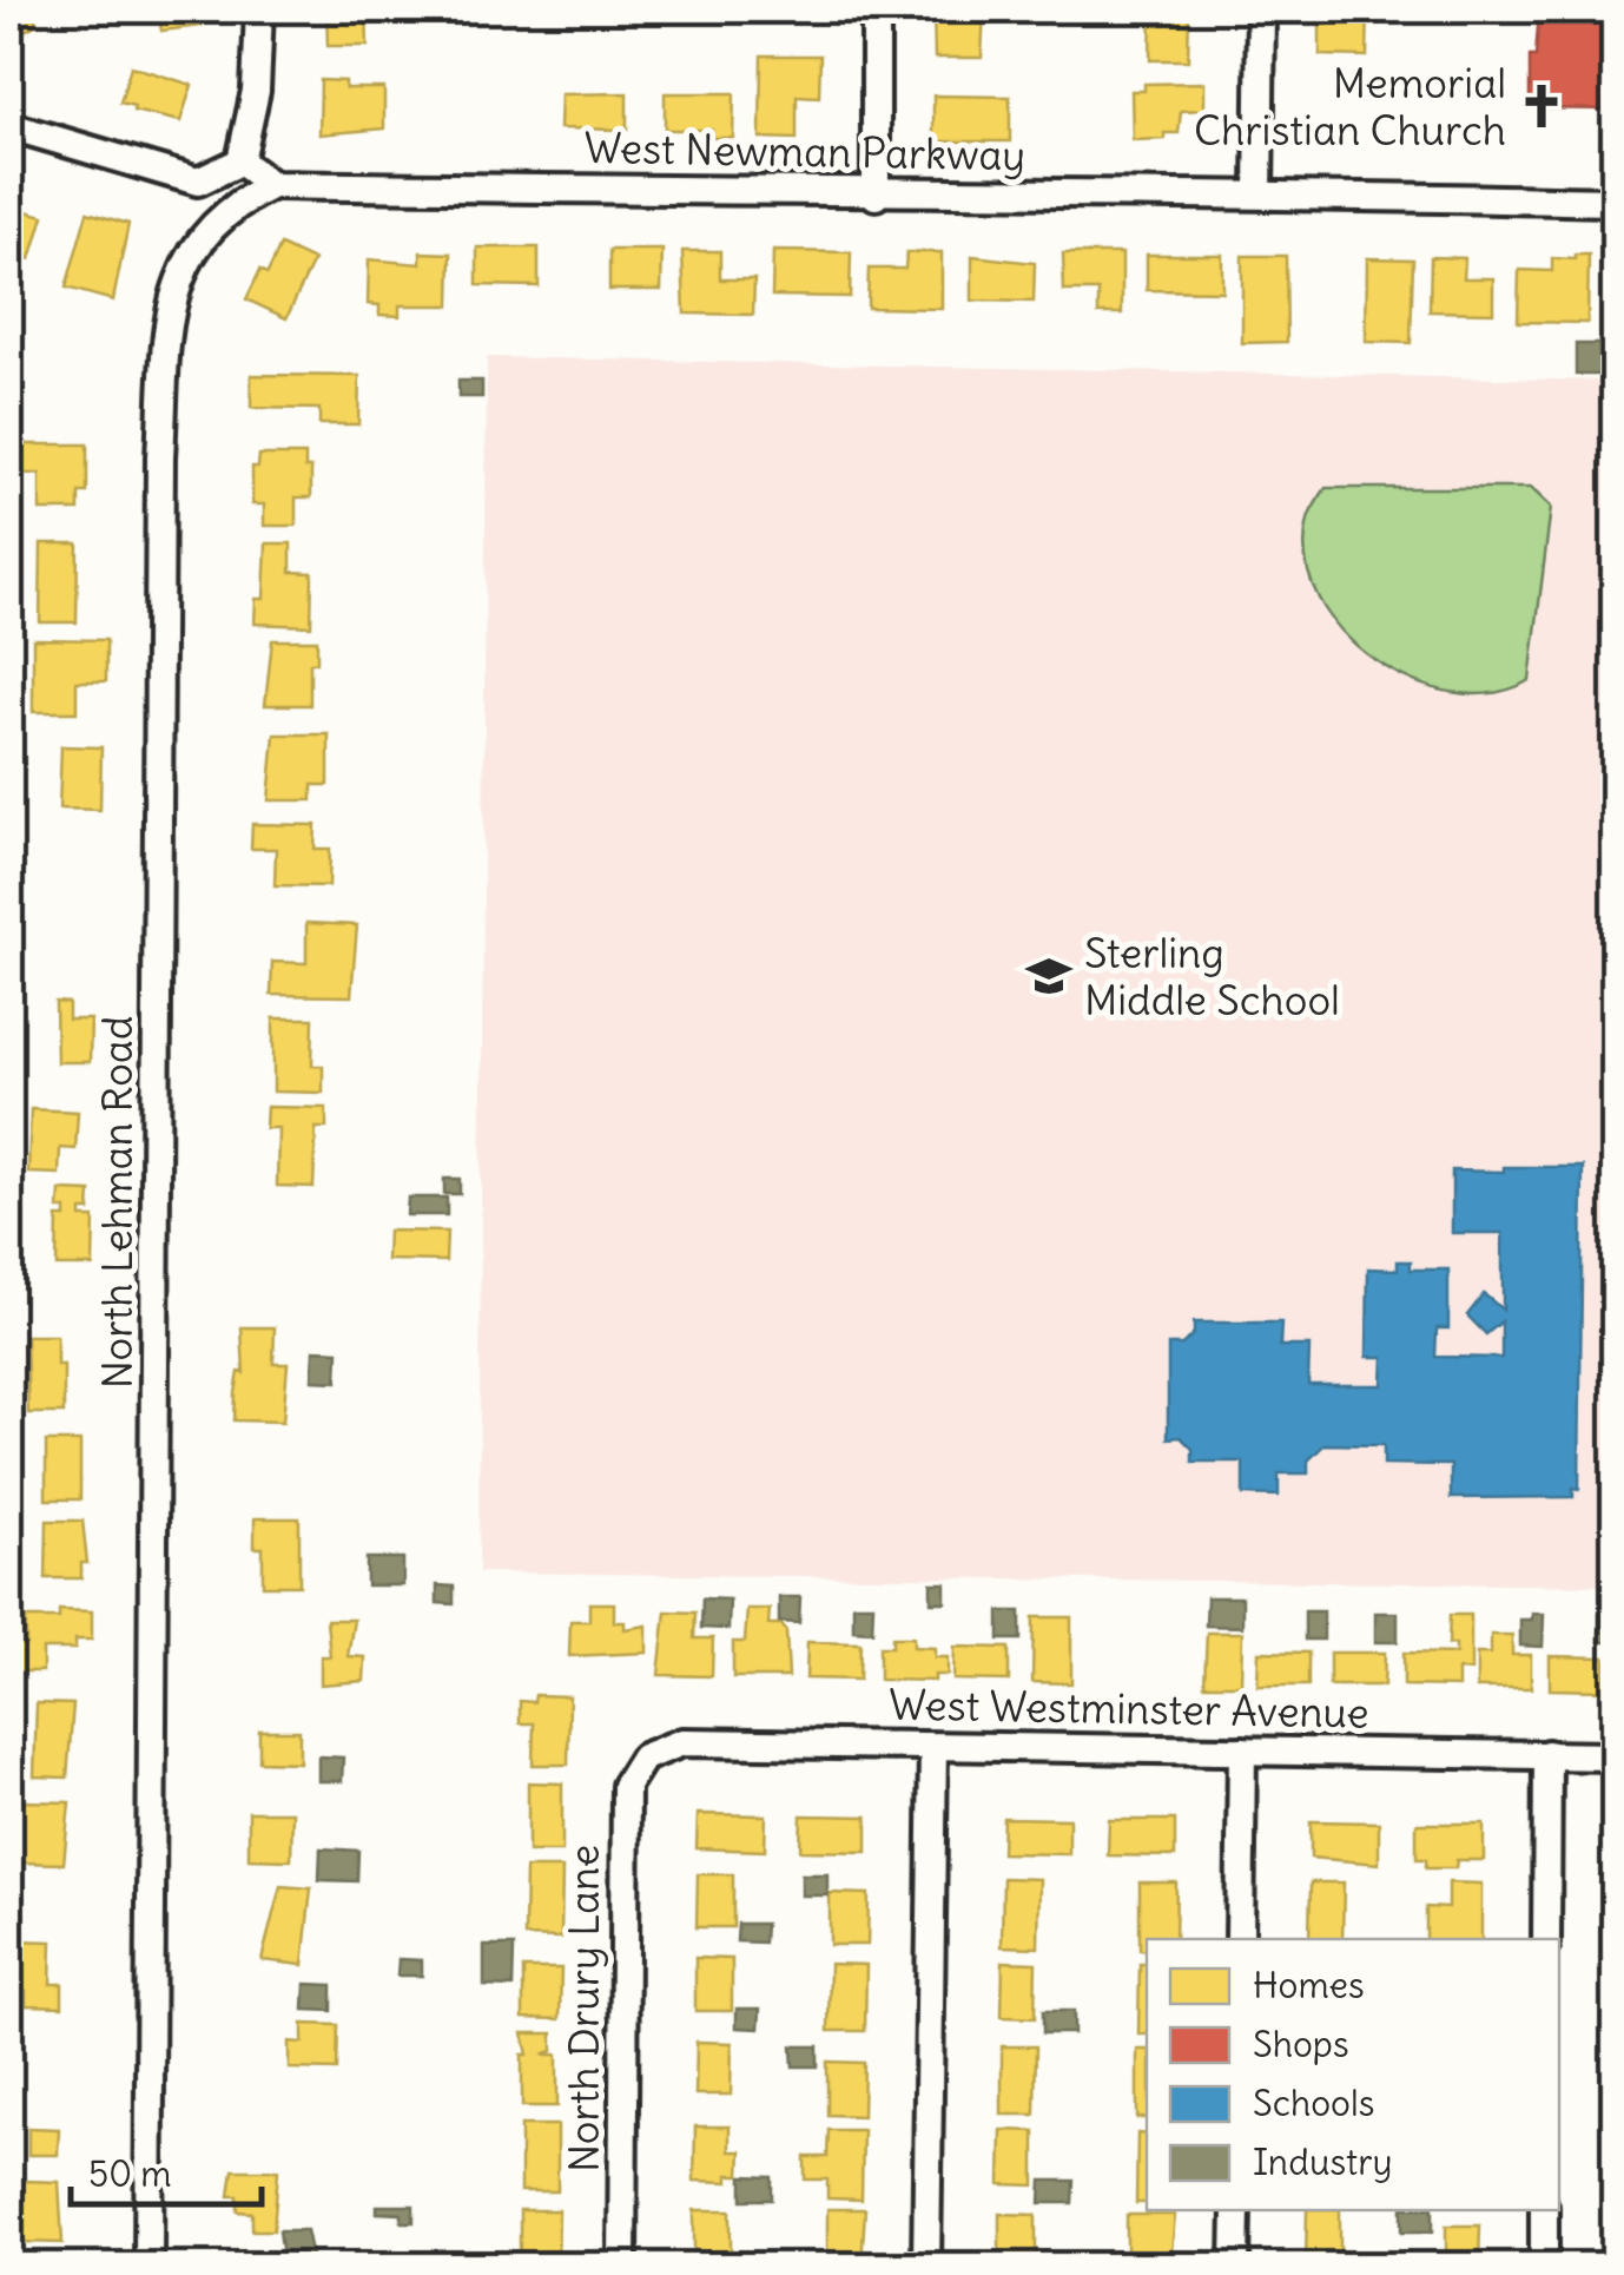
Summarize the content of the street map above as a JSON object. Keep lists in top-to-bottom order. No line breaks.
{"streets":{"street":["West Newman Parkway","North Lehman Road","West Westminster Avenue","North Drury Lane"]},"crossings":[["West Newman Parkway","North Lehman Road"],["West Westminster Avenue","North Drury Lane"]],"places":{"church":["Memorial Christian Church"],"school or university":["Sterling Middle School"]},"legend":["Homes","Shops","Schools","Industry"],"scale_bar":"50 m"}
